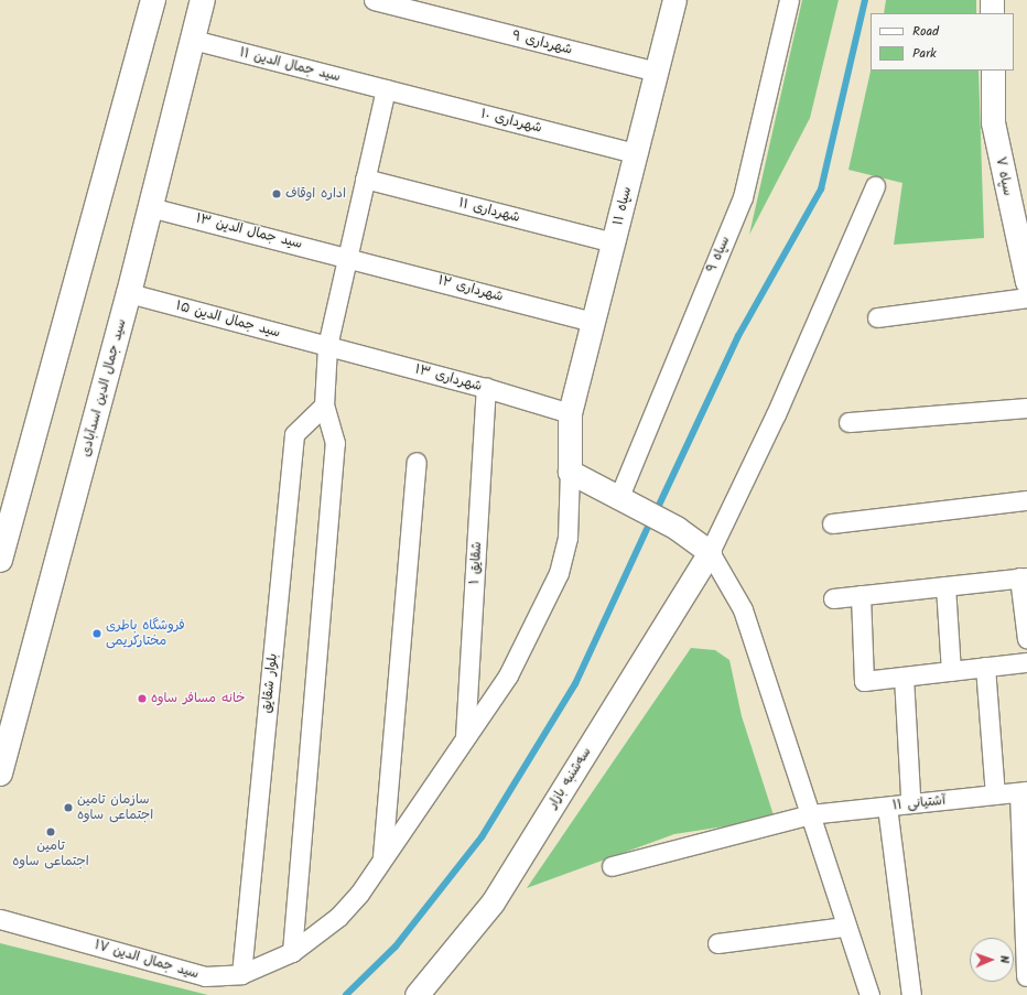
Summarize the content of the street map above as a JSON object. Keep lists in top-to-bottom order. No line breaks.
{"streets":{"main road":["سید جمال الدین اسدآبادی"],"street":["شهرداری ۹","سید جمال الدین ۱۱","شهرداری ۱۰","سپاه ۷","سپاه ۱۱","شهرداری ۱۱","سید جمال الدین ۱۳","سپاه ۹","شهرداری ۱۲","سید جمال الدین ۱۵","شهرداری ۱۳","شقایق ۱","بلوار شقایق","سه‌شنبه بازار","آشتیانی ۱۱","سید جمال الدین ۱۷"]},"crossings":[["شهرداری ۹","سپاه ۱۱"],["سید جمال الدین ۱۱","شهرداری ۱۰"],["سید جمال الدین ۱۱","سید جمال الدین اسدآبادی"],["شهرداری ۱۰","سپاه ۱۱"],["سپاه ۱۱","شهرداری ۱۱"],["سپاه ۱۱","شهرداری ۱۲"],["سپاه ۱۱","شهرداری ۱۳"],["سپاه ۱۱","سید جمال الدین ۱۷"],["سید جمال الدین ۱۳","شهرداری ۱۲"],["سید جمال الدین ۱۳","سید جمال الدین اسدآبادی"],["سید جمال الدین ۱۵","شهرداری ۱۳"],["سید جمال الدین ۱۵","سید جمال الدین اسدآبادی"],["شهرداری ۱۳","شقایق ۱"],["شقایق ۱","سید جمال الدین ۱۷"],["بلوار شقایق","سید جمال الدین ۱۷"]],"places":["اداره اوقاف","فروشگاه باطری مختارکریمی","خانه مسافر ساوه","سازمان تامین اجتماعی ساوه","تامین اجتماعی ساوه"],"legend":["Road","Park"],"north":"right"}
